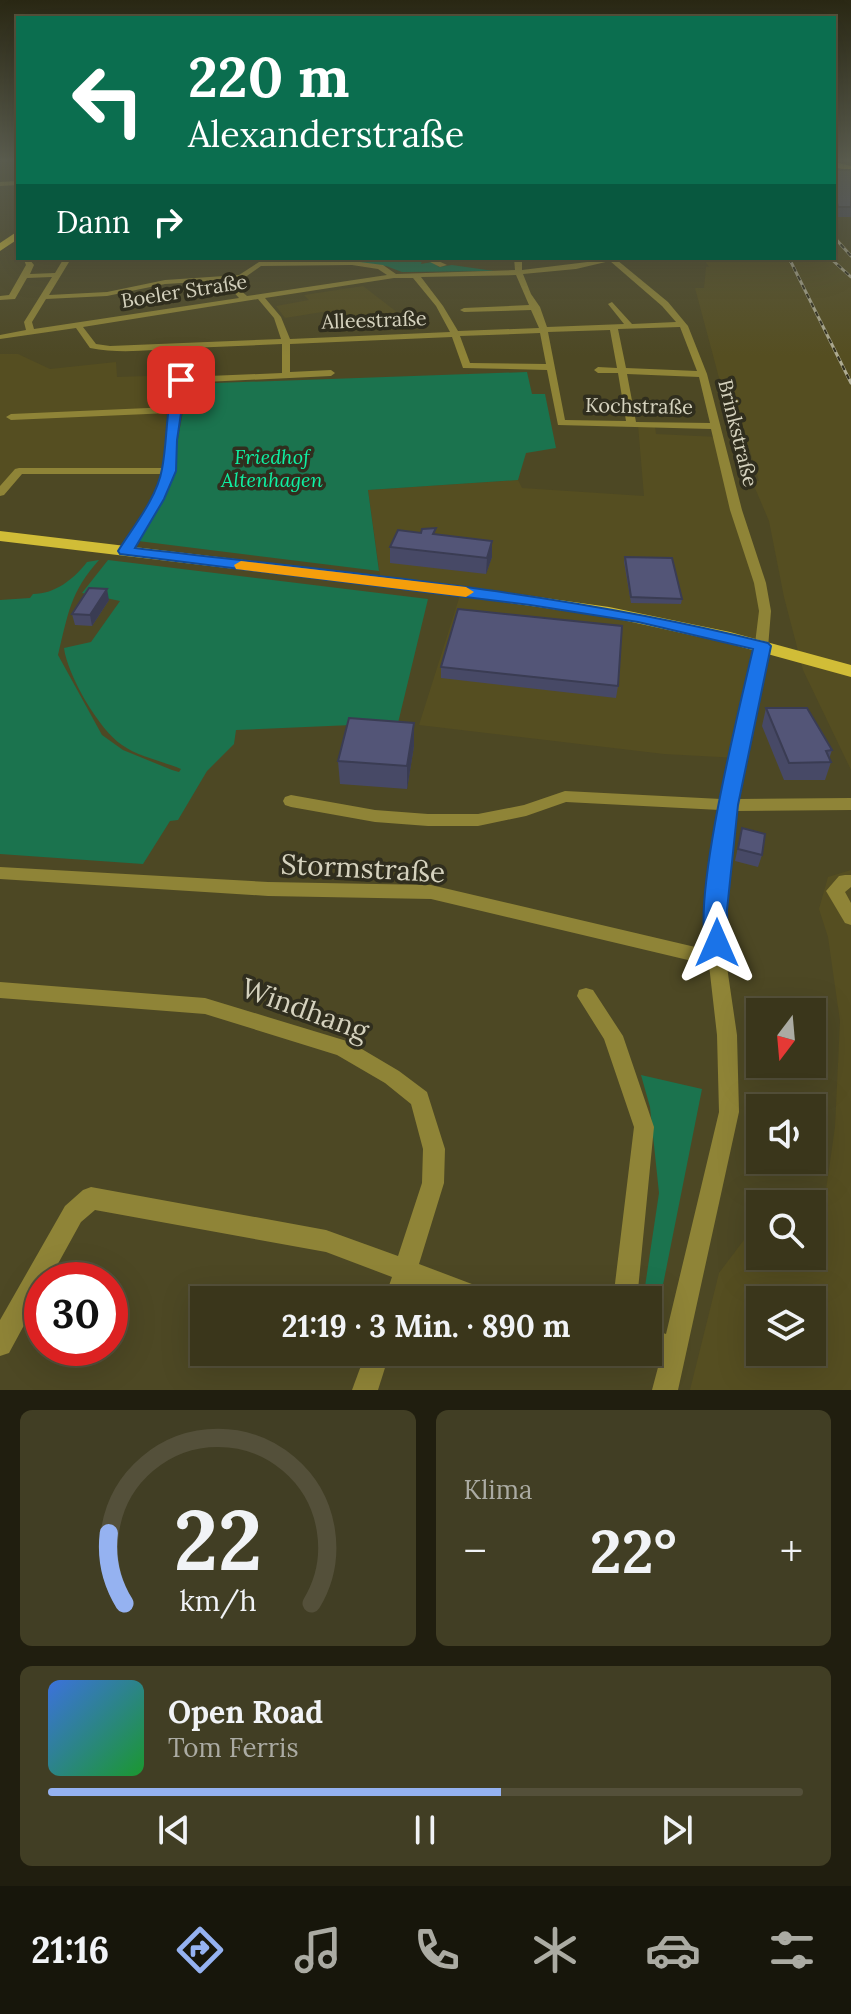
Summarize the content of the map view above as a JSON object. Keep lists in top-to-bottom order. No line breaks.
{"streets":{"street":["Boeler Straße","Alleestraße","Kochstraße","Brinkstraße","Stormstraße","Windhang"]},"crossings":[["Boeler Straße","Alleestraße"],["Alleestraße","Brinkstraße"],["Kochstraße","Brinkstraße"],["Brinkstraße","Stormstraße"]],"parks":["Friedhof Altenhagen"],"north":"bottom","page":{"turn":["220 m","Alexanderstraße"],"then":"Dann","limit":"30","trip":"21:19 · 3 Min. · 890 m","tile":"Klima","heat":["−","22°","+"],"song":["Open Road","Tom Ferris"],"tabs":"21:16","gauge":["22","km/h"]}}
